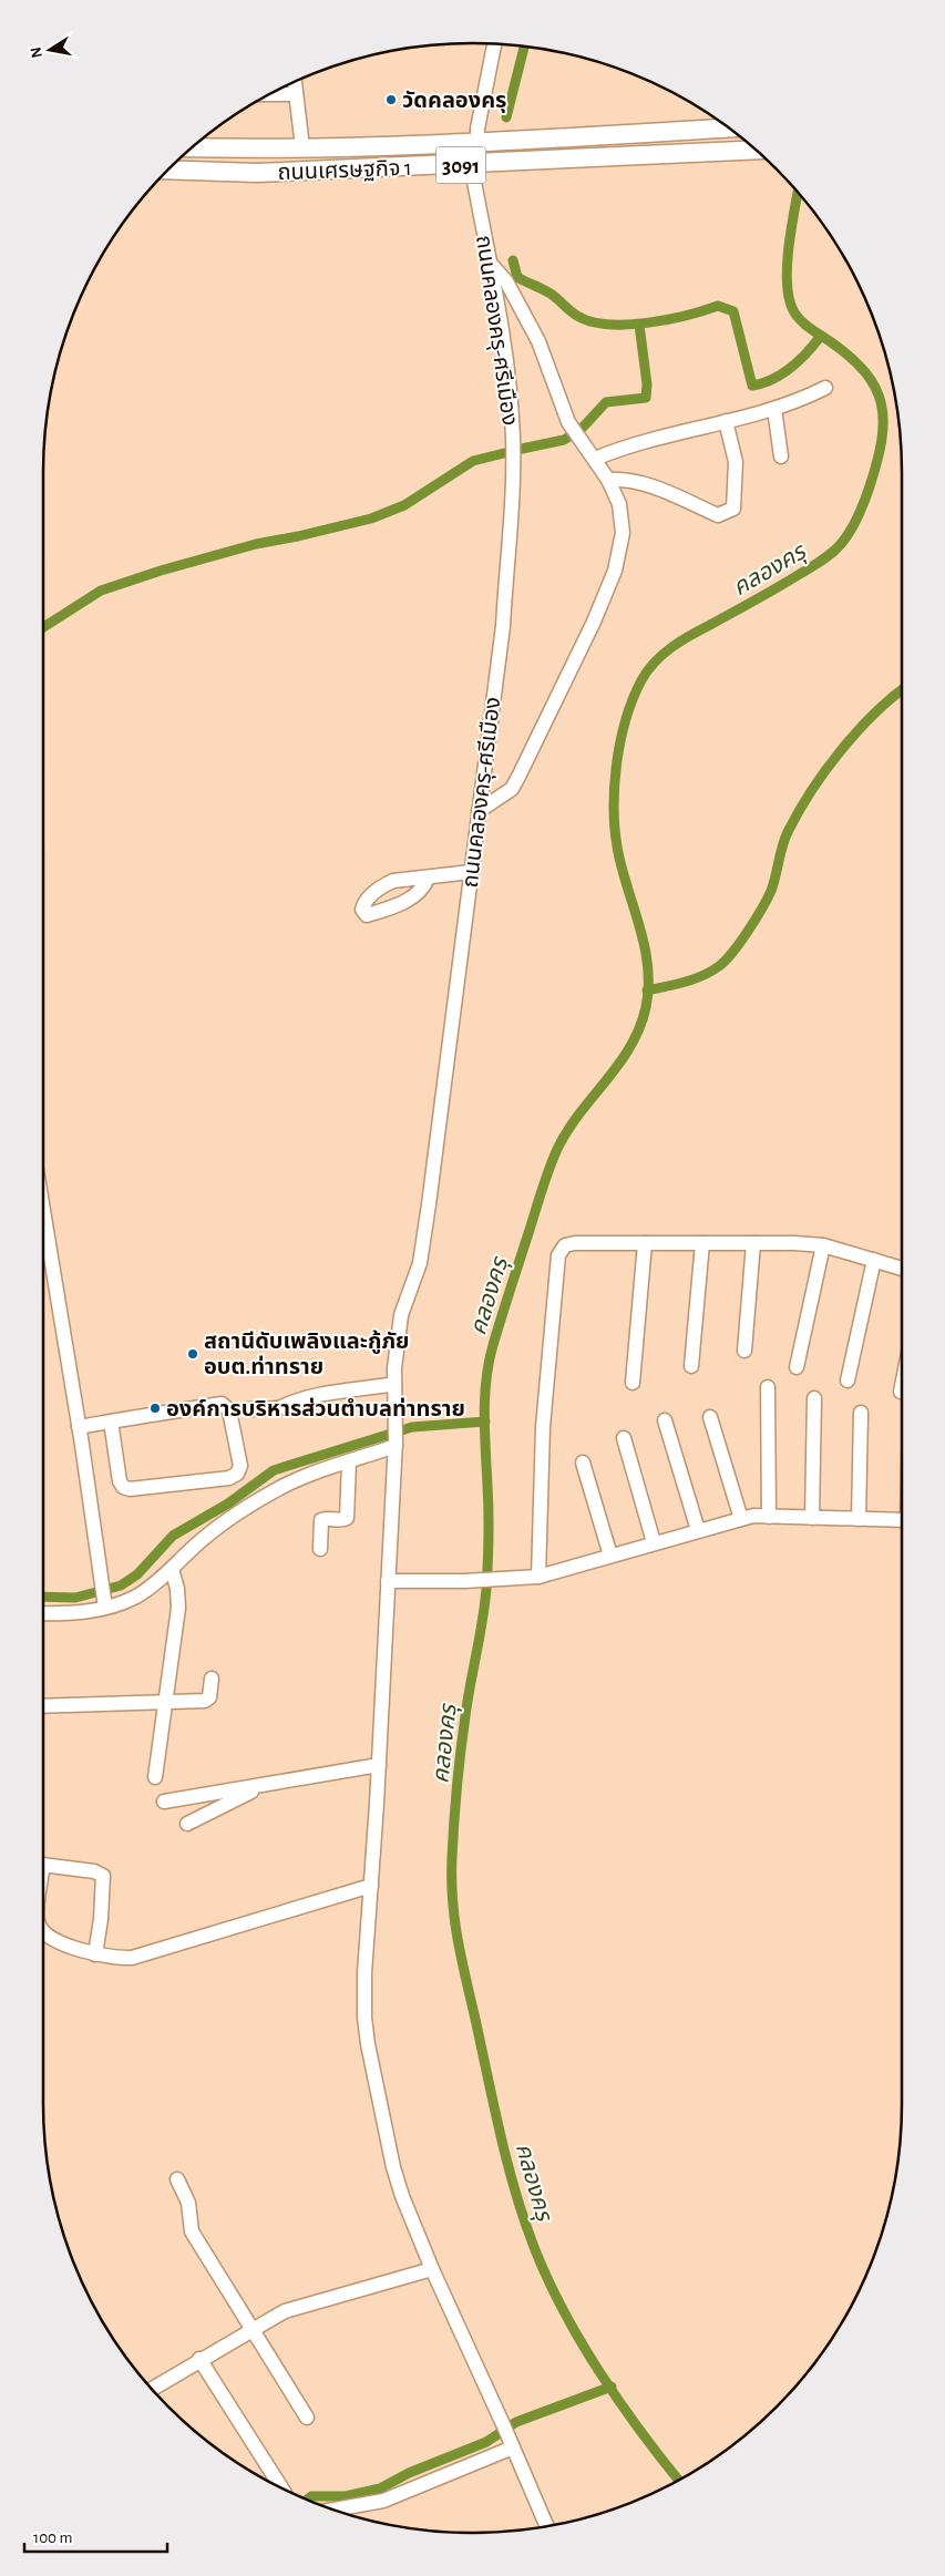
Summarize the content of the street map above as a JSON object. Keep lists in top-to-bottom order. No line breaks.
{"streets":{"main road":["3091","ถนนเศรษฐกิจ 1"],"street":["ถนนคลองครุ-ศรีเมือง"]},"crossings":[["ถนนเศรษฐกิจ 1","ถนนคลองครุ-ศรีเมือง"]],"water":["คลองครุ"],"places":["วัดคลองครุ","สถานีดับเพลิงและกู้ภัย อบต.ท่าทราย","องค์การบริหารส่วนตำบลท่าทราย"],"scale_bar":"100 m","north":"left"}
